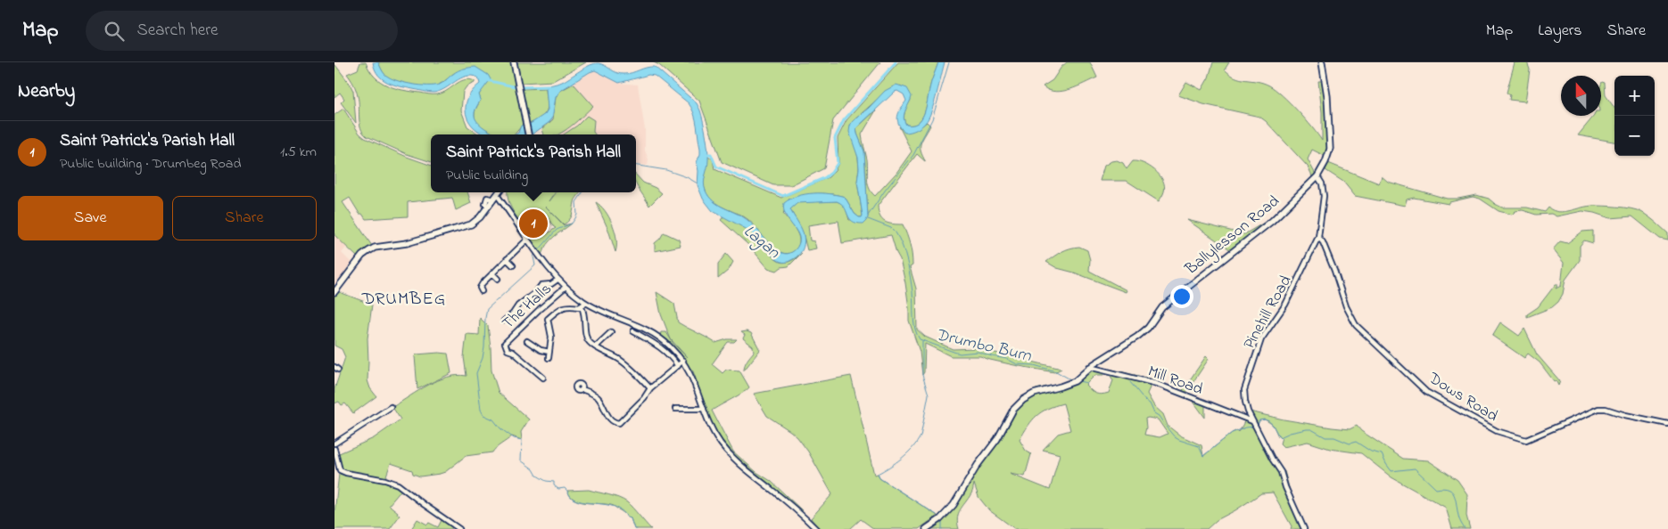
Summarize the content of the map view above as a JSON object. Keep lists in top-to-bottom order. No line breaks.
{"streets":{"main road":["Ballylesson Road"],"street":["The Halls","Pinehill Road","Mill Road","Dows Road"]},"crossings":[["Ballylesson Road","Pinehill Road"],["Ballylesson Road","Mill Road"],["Pinehill Road","Mill Road"],["Pinehill Road","Dows Road"]],"districts":["DRUMBEG"],"water":["Lagan","Drumbo Burn"],"north":"top","page":{"header":"Map","search":"Search here","nav":["Map","Layers","Share"],"heading":"Nearby","map_buttons":["+","−"],"list":[{"mark":"1","name":"Saint Patrick's Parish Hall","note":"Public building · Drumbeg Road","value":"1.5 km"}],"popup":["Saint Patrick's Parish Hall","Public building"],"buttons":["Save","Share"],"pins":"1"}}
